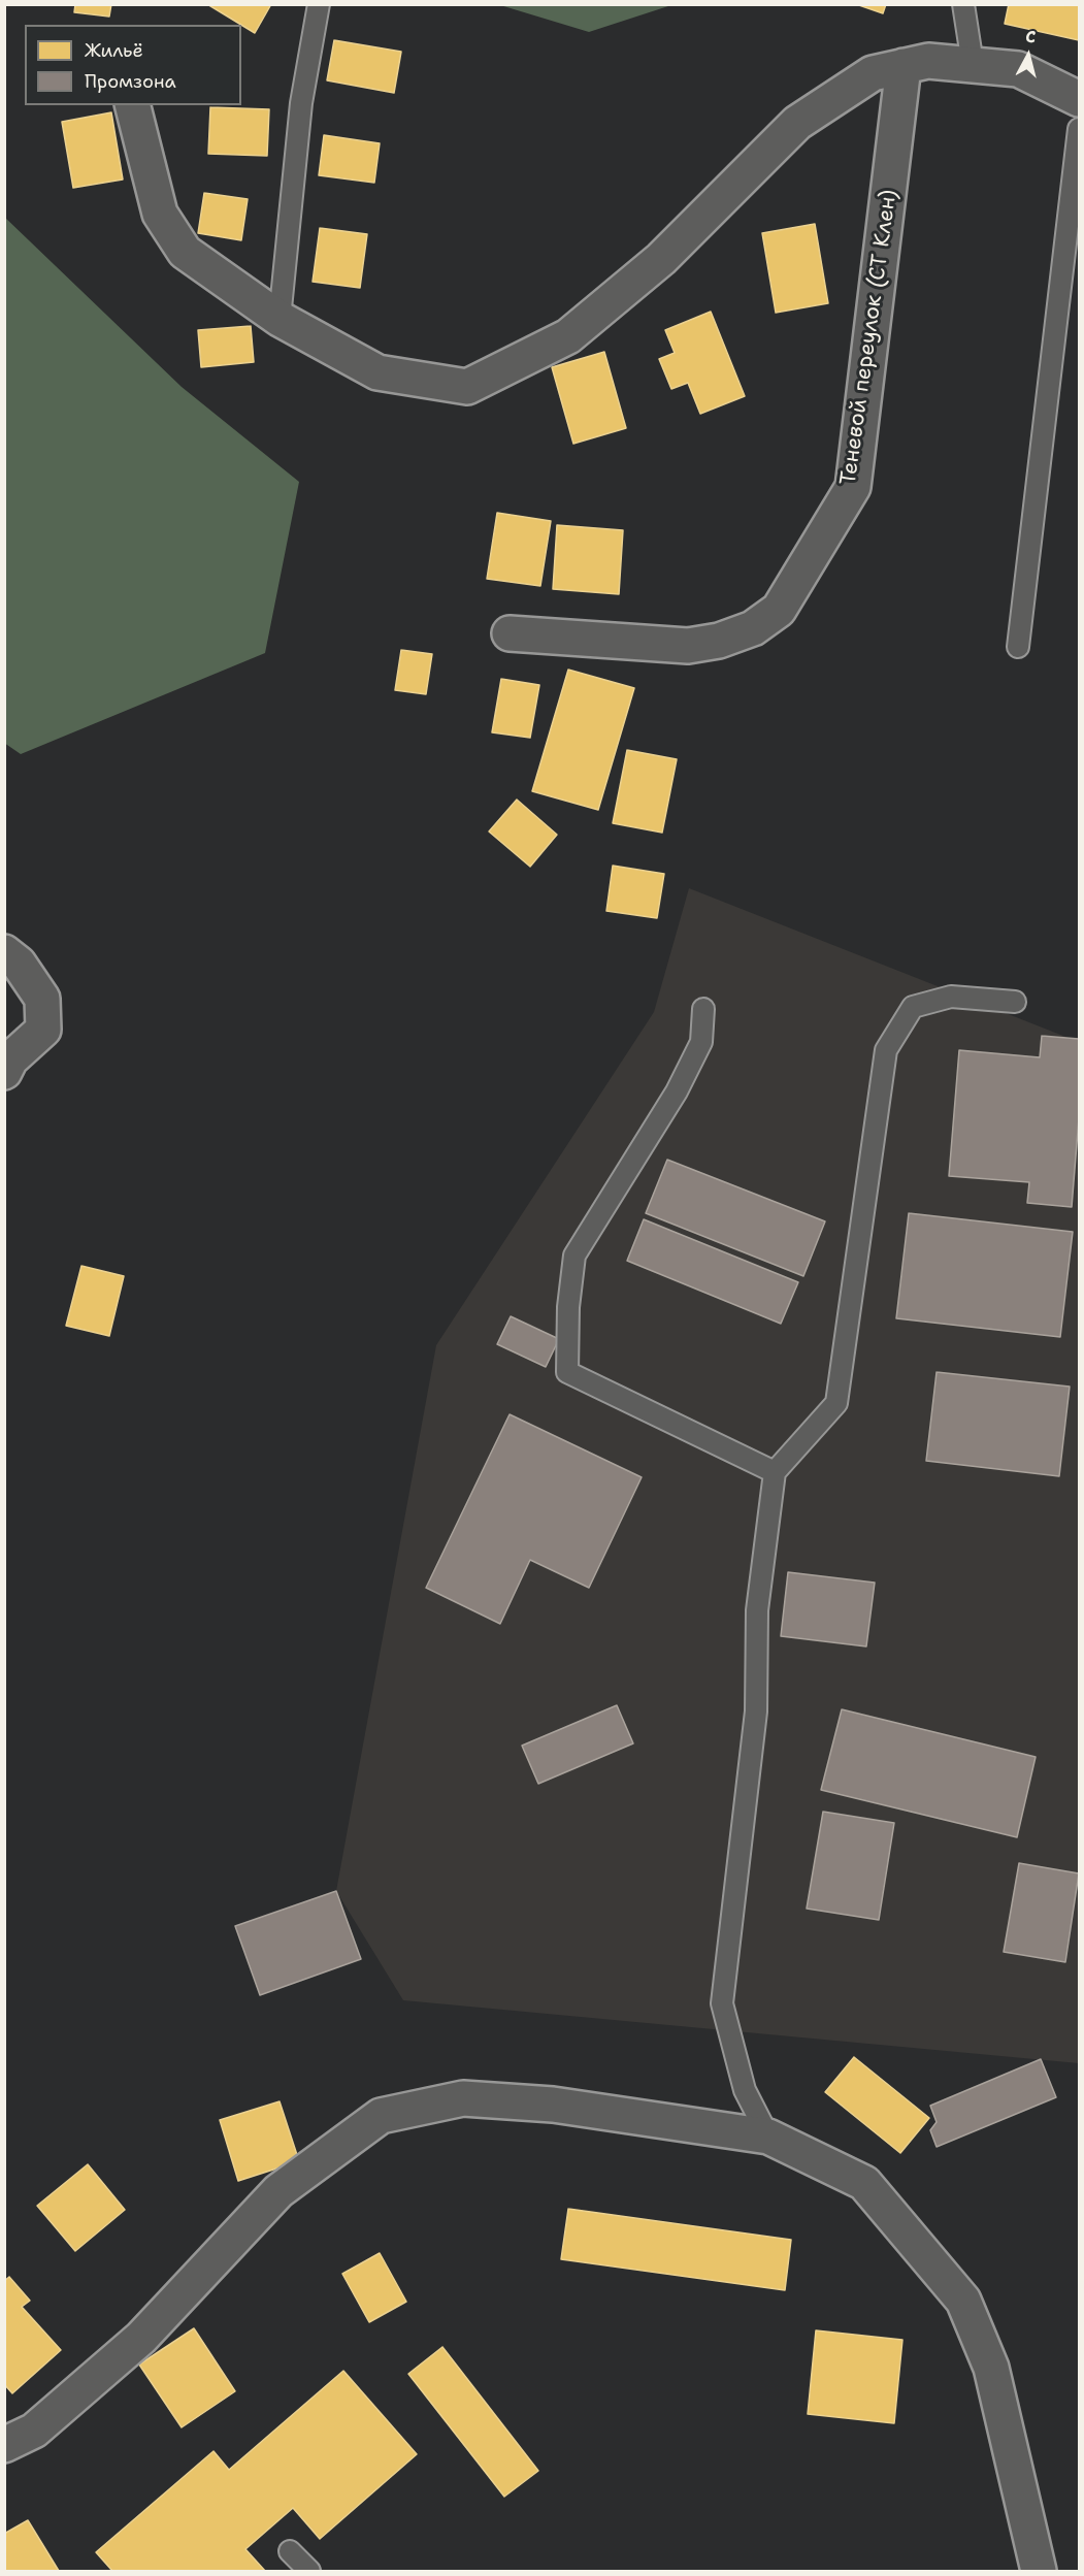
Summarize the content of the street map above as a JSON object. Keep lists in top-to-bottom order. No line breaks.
{"streets":{"street":["Теневой переулок (СТ Клен)"]},"legend":["Жильё","Промзона"],"north":"top"}
